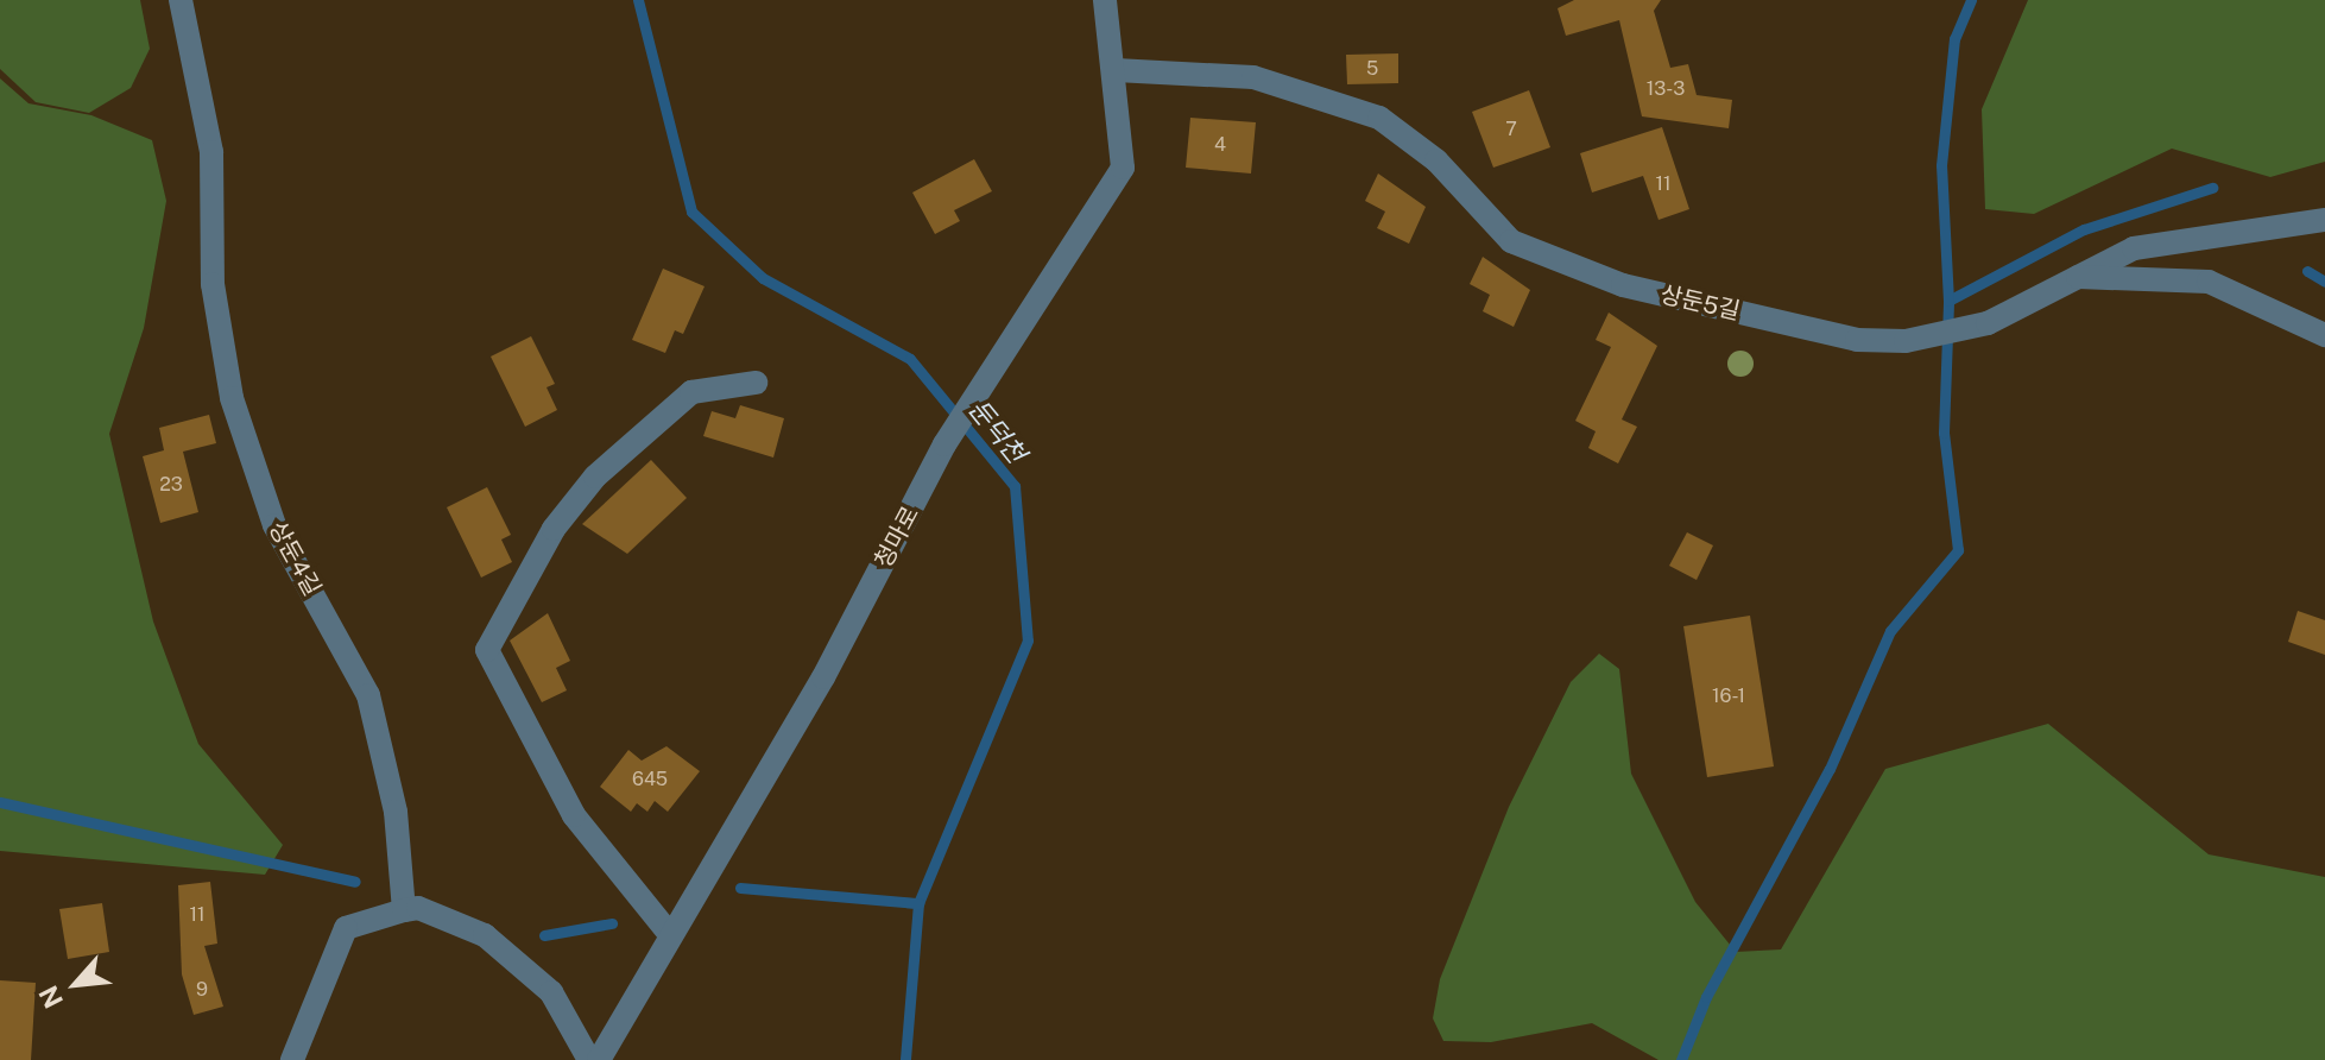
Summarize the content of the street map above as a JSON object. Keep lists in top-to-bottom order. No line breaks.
{"streets":{"street":["상둔5길","청마로","상둔4길"]},"crossings":[["상둔5길","청마로"]],"water":["둔덕천"],"house_numbers":["5","13-3","7","4","11","23","16-1","645","11","9"],"north":"bottom left"}
